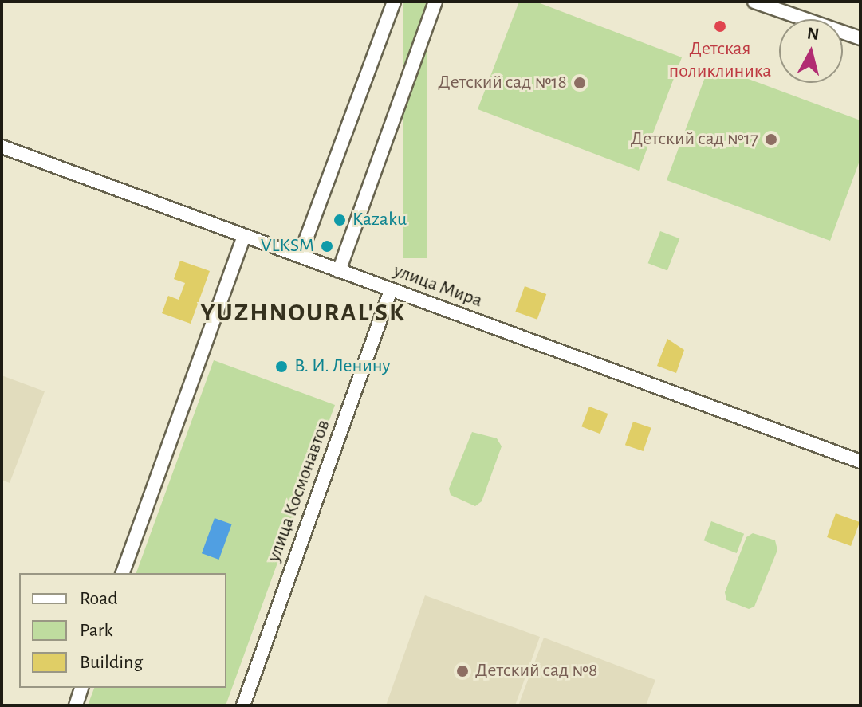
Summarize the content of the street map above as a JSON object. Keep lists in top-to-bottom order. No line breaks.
{"streets":{"street":["улица Мира","улица Космонавтов"]},"crossings":[["улица Мира","улица Космонавтов"]],"districts":["YUZHNOURAL'SK"],"places":["Детская поликлиника","Детский сад №18","Детский сад №17","Kazaku","VLKSM","В. И. Ленину","Детский сад №8"],"legend":["Road","Park","Building"],"north":"top"}
